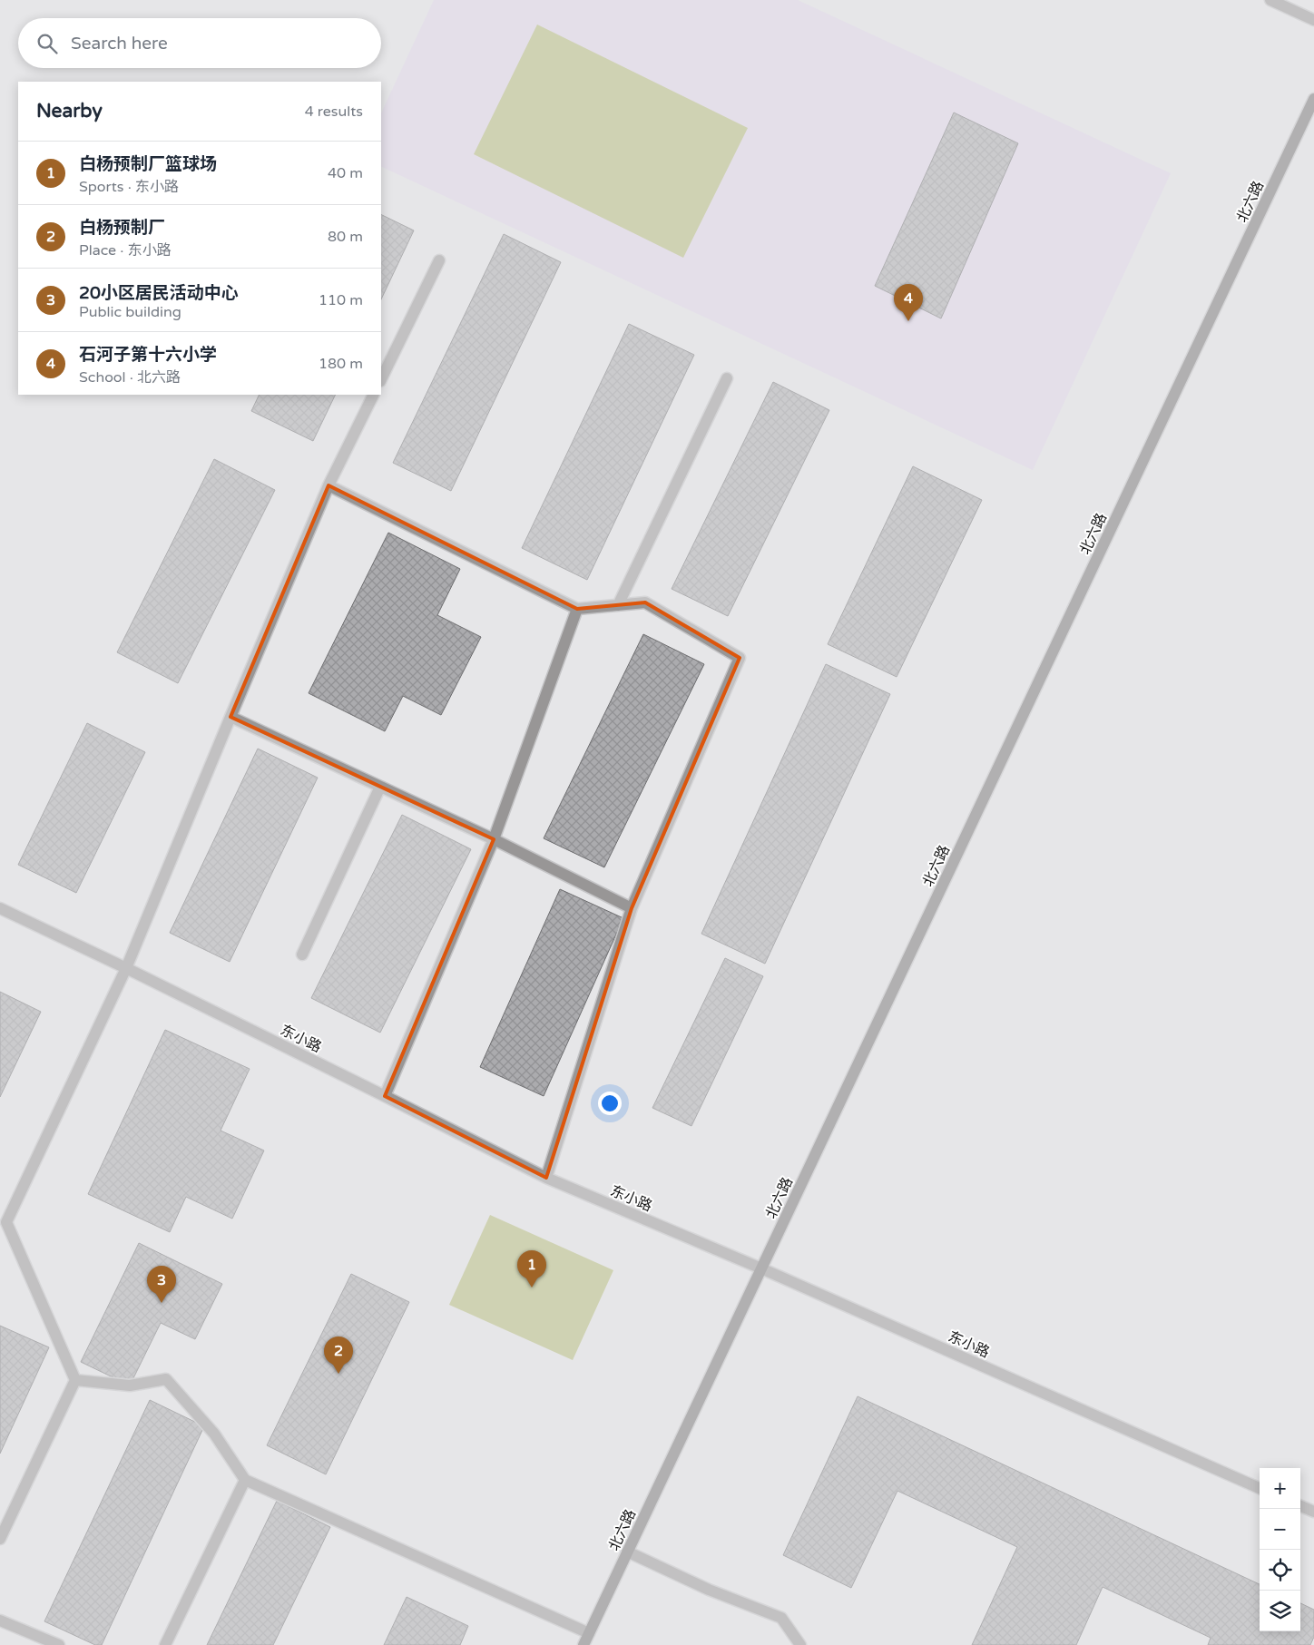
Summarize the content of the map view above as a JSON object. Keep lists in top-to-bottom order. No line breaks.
{"streets":{"street":["北六路","东小路"]},"crossings":[["北六路","东小路"]],"page":{"search":"Search here","heading":["Nearby","4 results"],"list":[{"mark":"1","name":"白杨预制厂篮球场","note":"Sports · 东小路","value":"40 m"},{"mark":"2","name":"白杨预制厂","note":"Place · 东小路","value":"80 m"},{"mark":"3","name":"20小区居民活动中心","note":"Public building","value":"110 m"},{"mark":"4","name":"石河子第十六小学","note":"School · 北六路","value":"180 m"}],"pins":["4","1","3","2"],"map_buttons":["+","−"]}}
